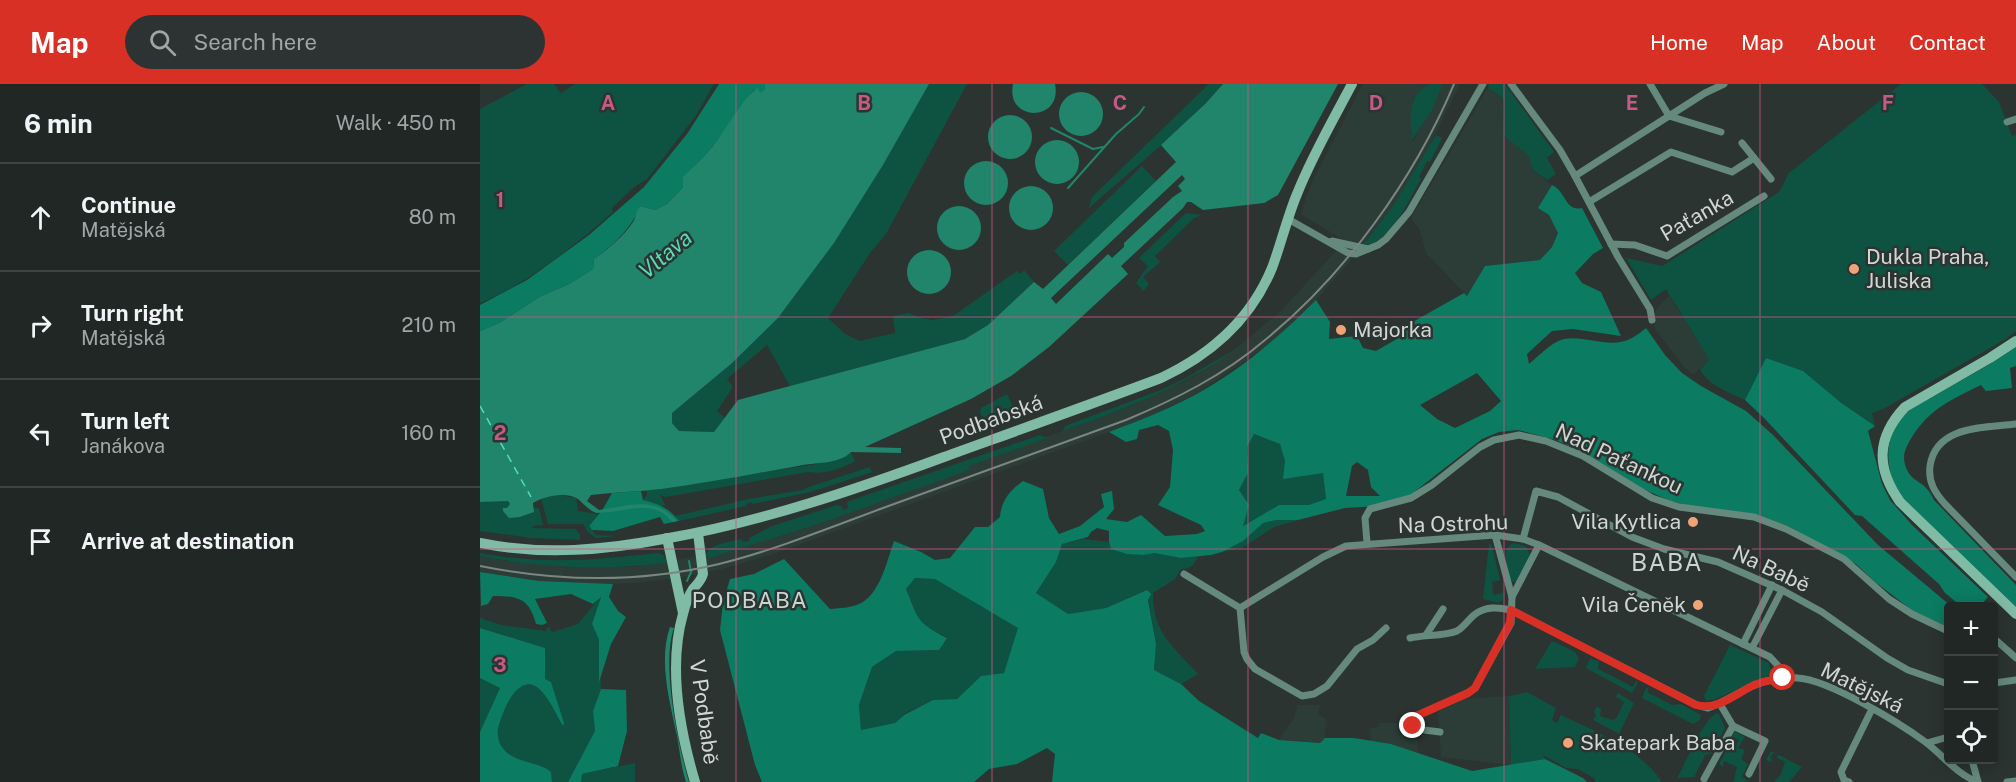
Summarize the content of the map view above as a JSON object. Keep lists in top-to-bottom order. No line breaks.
{"streets":{"main road":["Podbabská","V Podbabě"],"street":["Paťanka","Nad Paťankou","Na Ostrohu","Na Babě","Matějská"]},"crossings":[["Podbabská","V Podbabě"],["Nad Paťankou","Na Ostrohu"],["Na Ostrohu","Na Babě"],["Na Ostrohu","Matějská"]],"districts":["BABA","PODBABA"],"water":["Vltava"],"places":["Dukla Praha, Juliska","Majorka","Vila Kytlica","Vila Čeněk","Skatepark Baba"],"page":{"header":"Map","search":"Search here","nav":["Home","Map","About","Contact"],"heading":["6 min","Walk · 450 m"],"list":[["Continue","Matějská","80 m"],["Turn right","Matějská","210 m"],["Turn left","Janákova","160 m"],"Arrive at destination"],"map_buttons":["+","−"]},"grid":{"columns":["A","B","C","D","E","F"],"rows":["1","2","3"]}}
